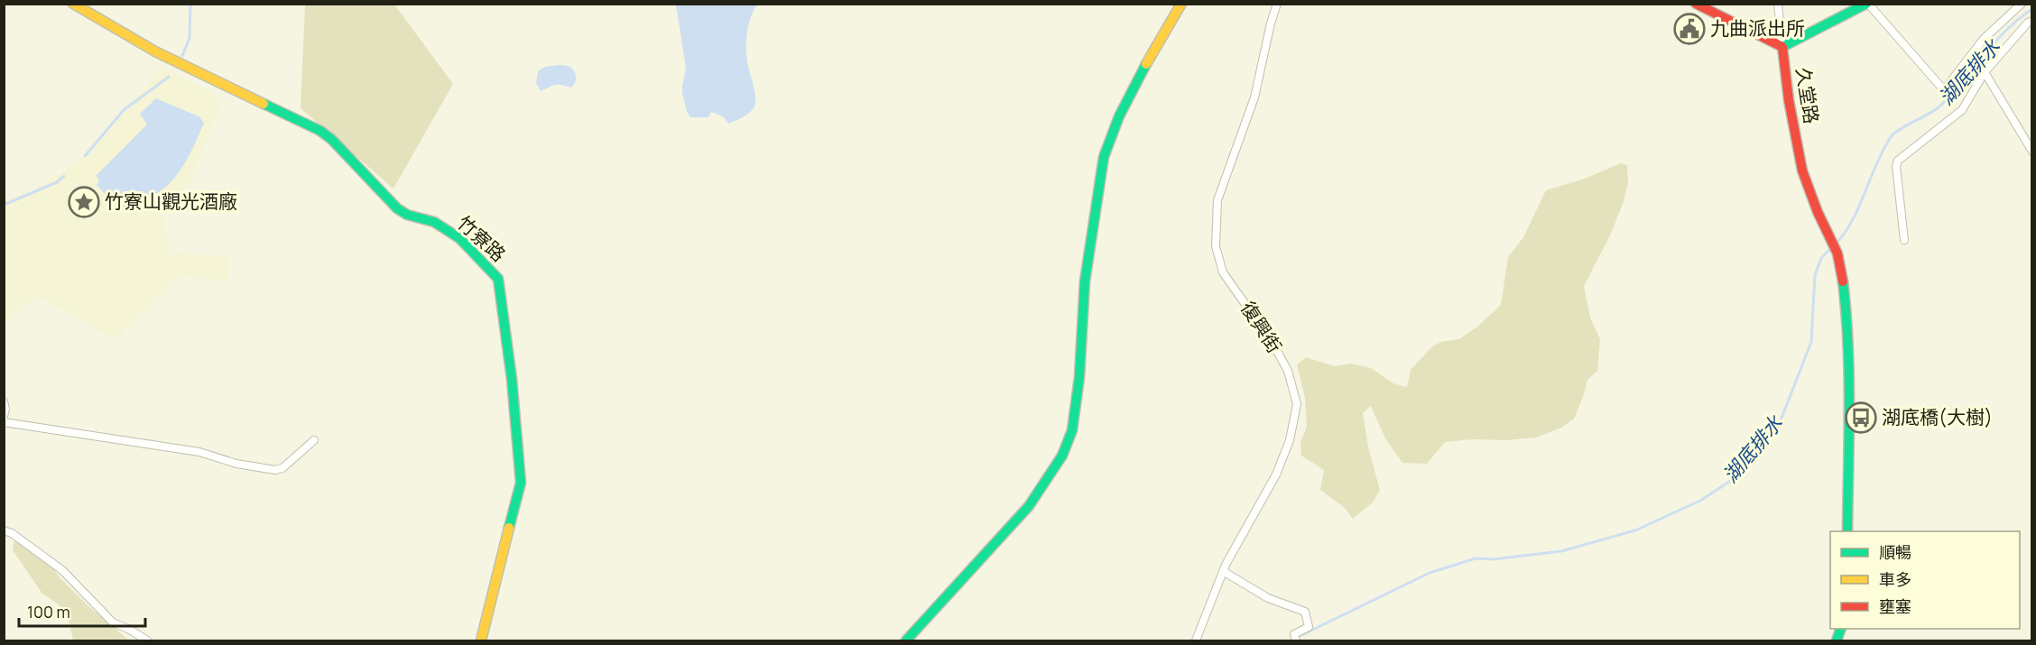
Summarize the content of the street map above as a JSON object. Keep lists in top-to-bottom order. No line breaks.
{"streets":{"street":["久堂路","竹寮路","復興街"]},"water":["湖底排水"],"places":{"public building":["九曲派出所"],"place":["竹寮山觀光酒廠"],"bus stop":["湖底橋(大樹)"]},"legend":["順暢","車多","壅塞"],"scale_bar":"100 m"}
